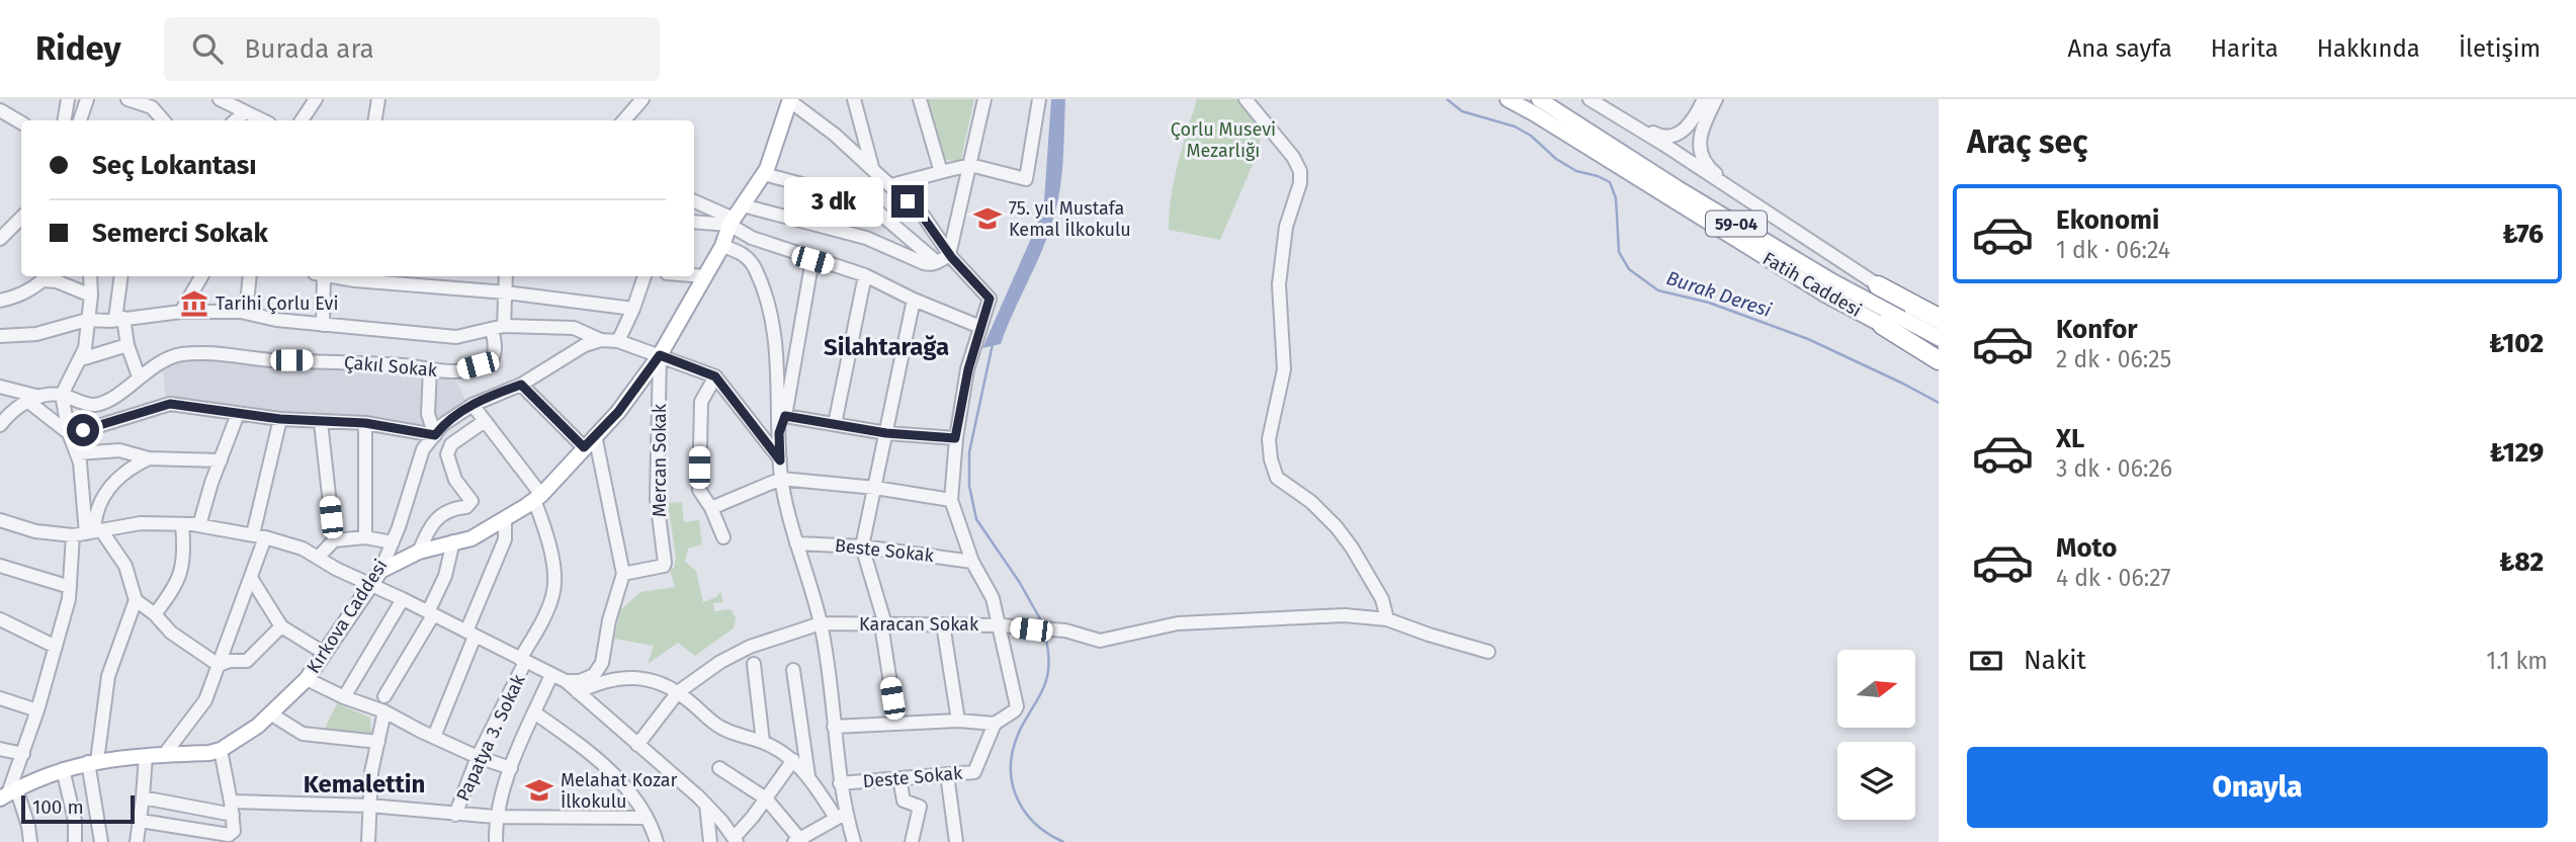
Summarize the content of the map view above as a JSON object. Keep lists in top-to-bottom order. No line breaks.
{"streets":{"main road":["59-04","Fatih Caddesi","Kırkova Caddesi"],"street":["Çakıl Sokak","Mercan Sokak","Beste Sokak","Karacan Sokak","Papatya 3. Sokak","Deste Sokak"]},"crossings":[["Mercan Sokak","Kırkova Caddesi"]],"districts":["Silahtarağa","Kemalettin"],"water":["Burak Deresi"],"parks":["Çorlu Musevi Mezarlığı"],"places":{"school or university":["75. yıl Mustafa Kemal İlkokulu","Melahat Kozar İlkokulu"],"museum":["Tarihi Çorlu Evi"]},"scale_bar":"100 m","north":"right","page":{"header":"Ridey","search":"Burada ara","nav":["Ana sayfa","Harita","Hakkında","İletişim"],"heading":"Araç seç","banner":["Seç Lokantası","Semerci Sokak"],"bubble":"3 dk","list":[{"name":"Ekonomi","note":"1 dk · 06:24","value":"₺76"},{"name":"Konfor","note":"2 dk · 06:25","value":"₺102"},{"name":"XL","note":"3 dk · 06:26","value":"₺129"},{"name":"Moto","note":"4 dk · 06:27","value":"₺82"}],"pay":["Nakit","1.1 km"],"buttons":"Onayla","scale":"100 m"}}
